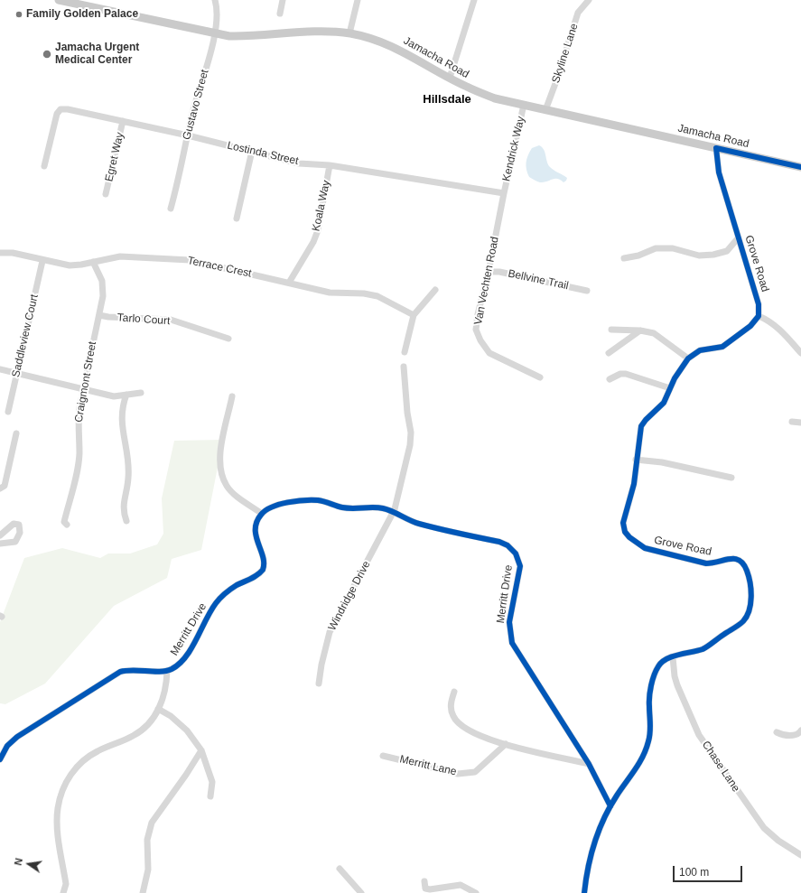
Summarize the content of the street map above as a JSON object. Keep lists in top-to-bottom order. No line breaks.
{"streets":{"main road":["Jamacha Road"],"street":["Skyline Lane","Gustavo Street","Kendrick Way","Lostinda Street","Egret Way","Koala Way","Grove Road","Terrace Crest","Bellvine Trail","Van Vechten Road","Tarlo Court","Saddleview Court","Craigmont Street","Merritt Drive","Windridge Drive","Merritt Lane","Chase Lane"]},"crossings":[["Skyline Lane","Jamacha Road"],["Jamacha Road","Gustavo Street"],["Jamacha Road","Kendrick Way"],["Jamacha Road","Grove Road"],["Gustavo Street","Lostinda Street"],["Kendrick Way","Lostinda Street"],["Kendrick Way","Van Vechten Road"],["Lostinda Street","Egret Way"],["Lostinda Street","Koala Way"],["Lostinda Street","Van Vechten Road"],["Koala Way","Terrace Crest"],["Grove Road","Merritt Drive"],["Grove Road","Chase Lane"],["Terrace Crest","Saddleview Court"],["Terrace Crest","Craigmont Street"],["Bellvine Trail","Van Vechten Road"],["Tarlo Court","Craigmont Street"],["Merritt Drive","Windridge Drive"]],"districts":["Hillsdale"],"places":["Family Golden Palace","Jamacha Urgent Medical Center"],"scale_bar":"100 m","north":"left"}
